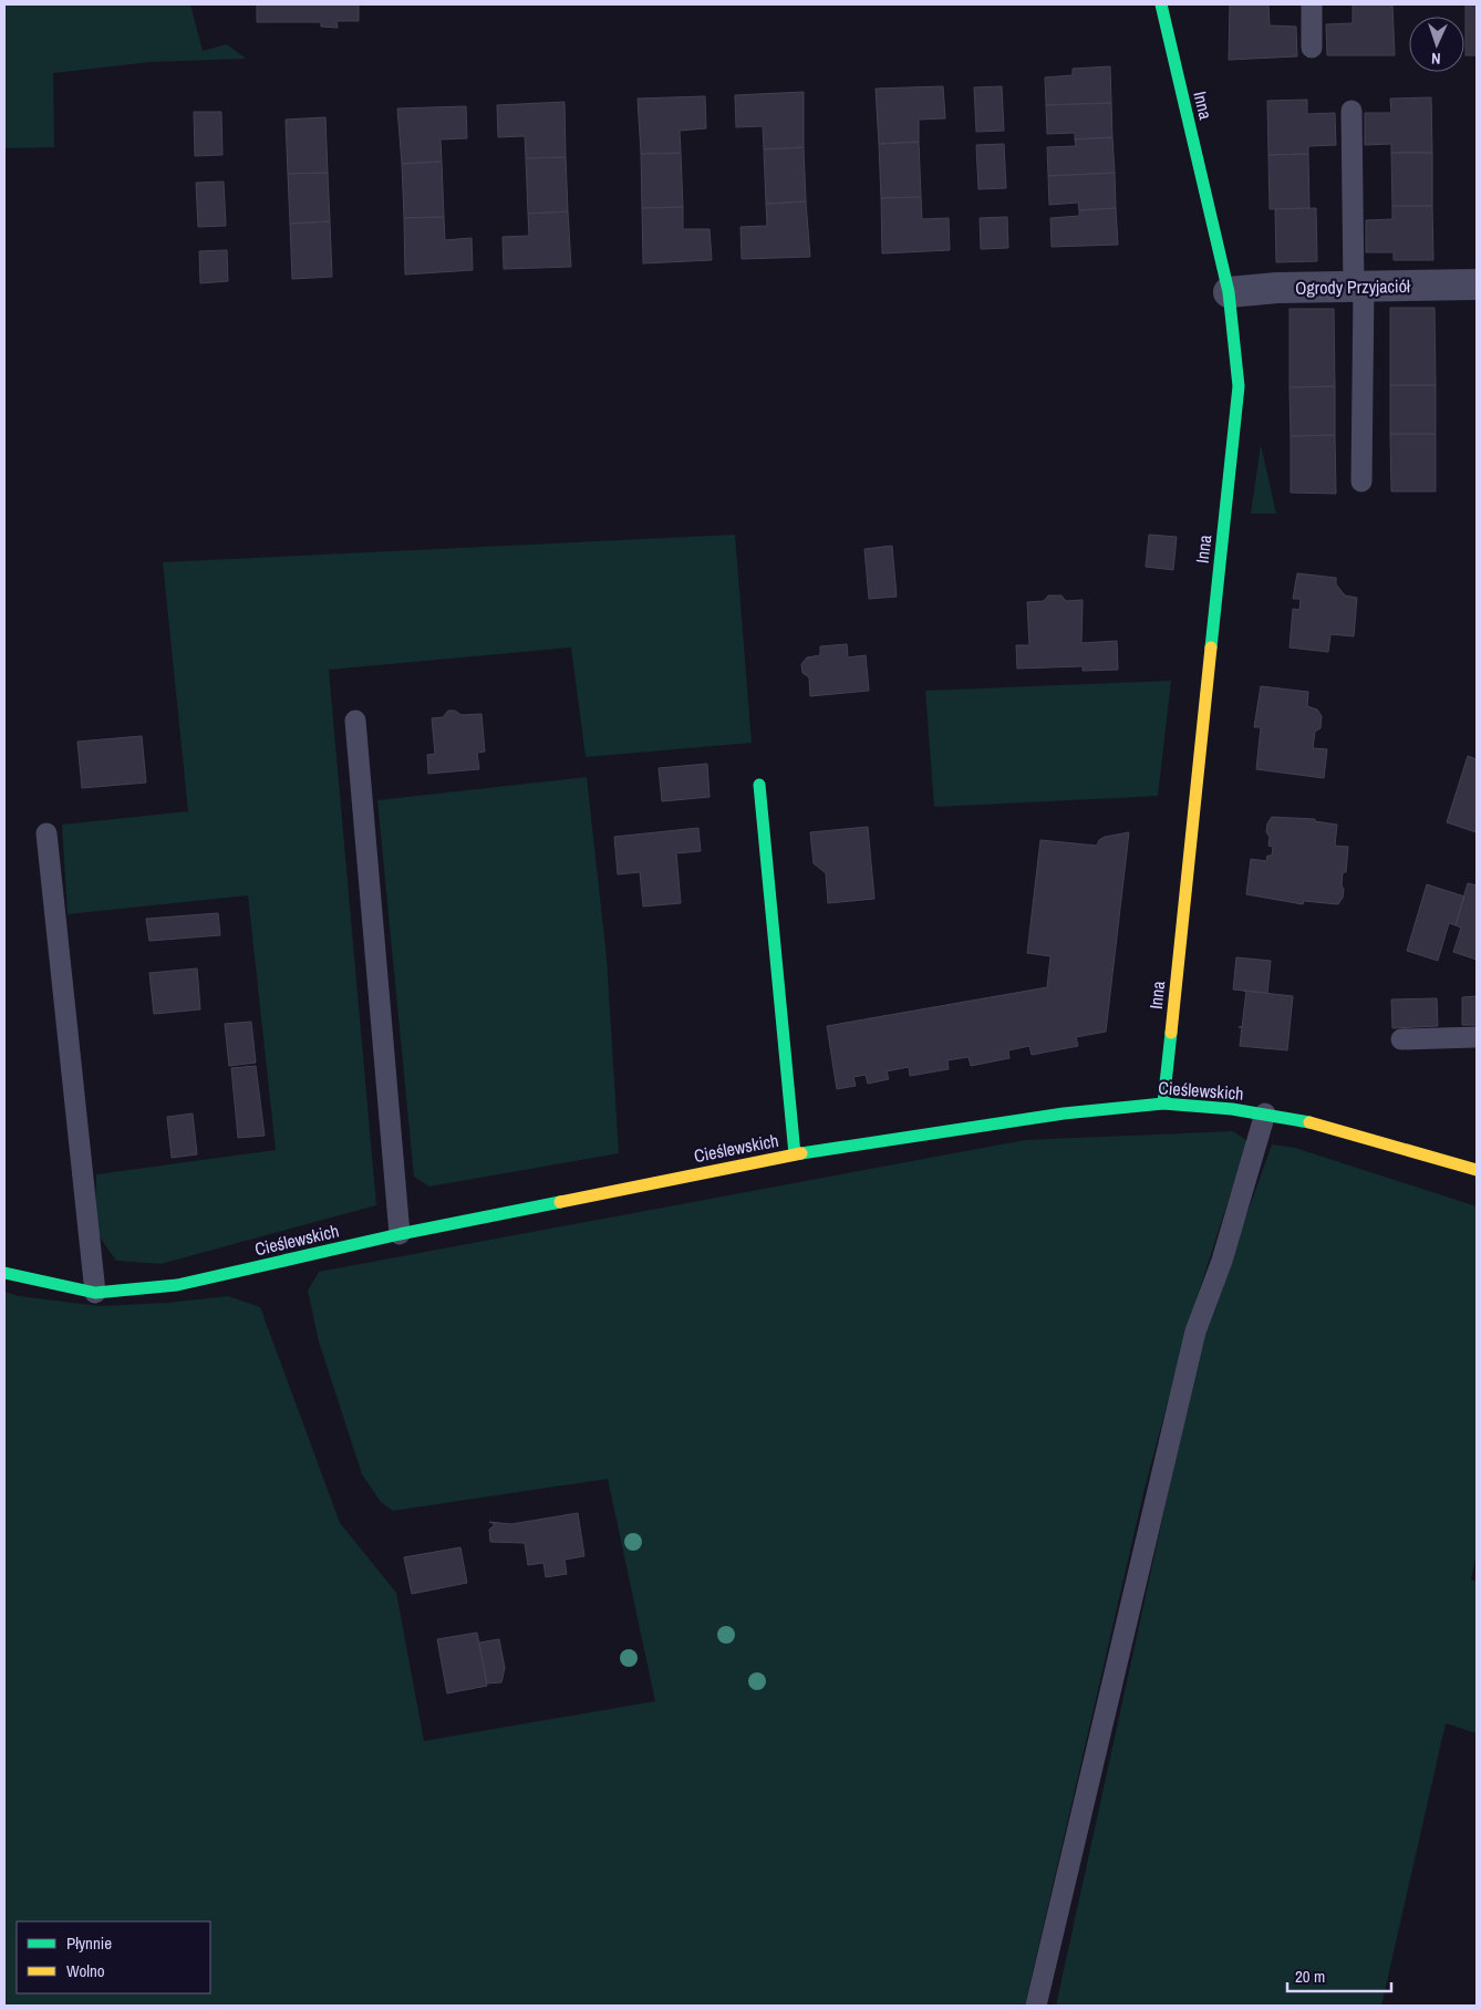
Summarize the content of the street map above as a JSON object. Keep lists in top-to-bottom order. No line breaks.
{"streets":{"street":["Inna","Ogrody Przyjaciół","Cieślewskich"]},"crossings":[["Inna","Ogrody Przyjaciół"],["Inna","Cieślewskich"]],"legend":["Płynnie","Wolno"],"scale_bar":"20 m","north":"bottom"}
